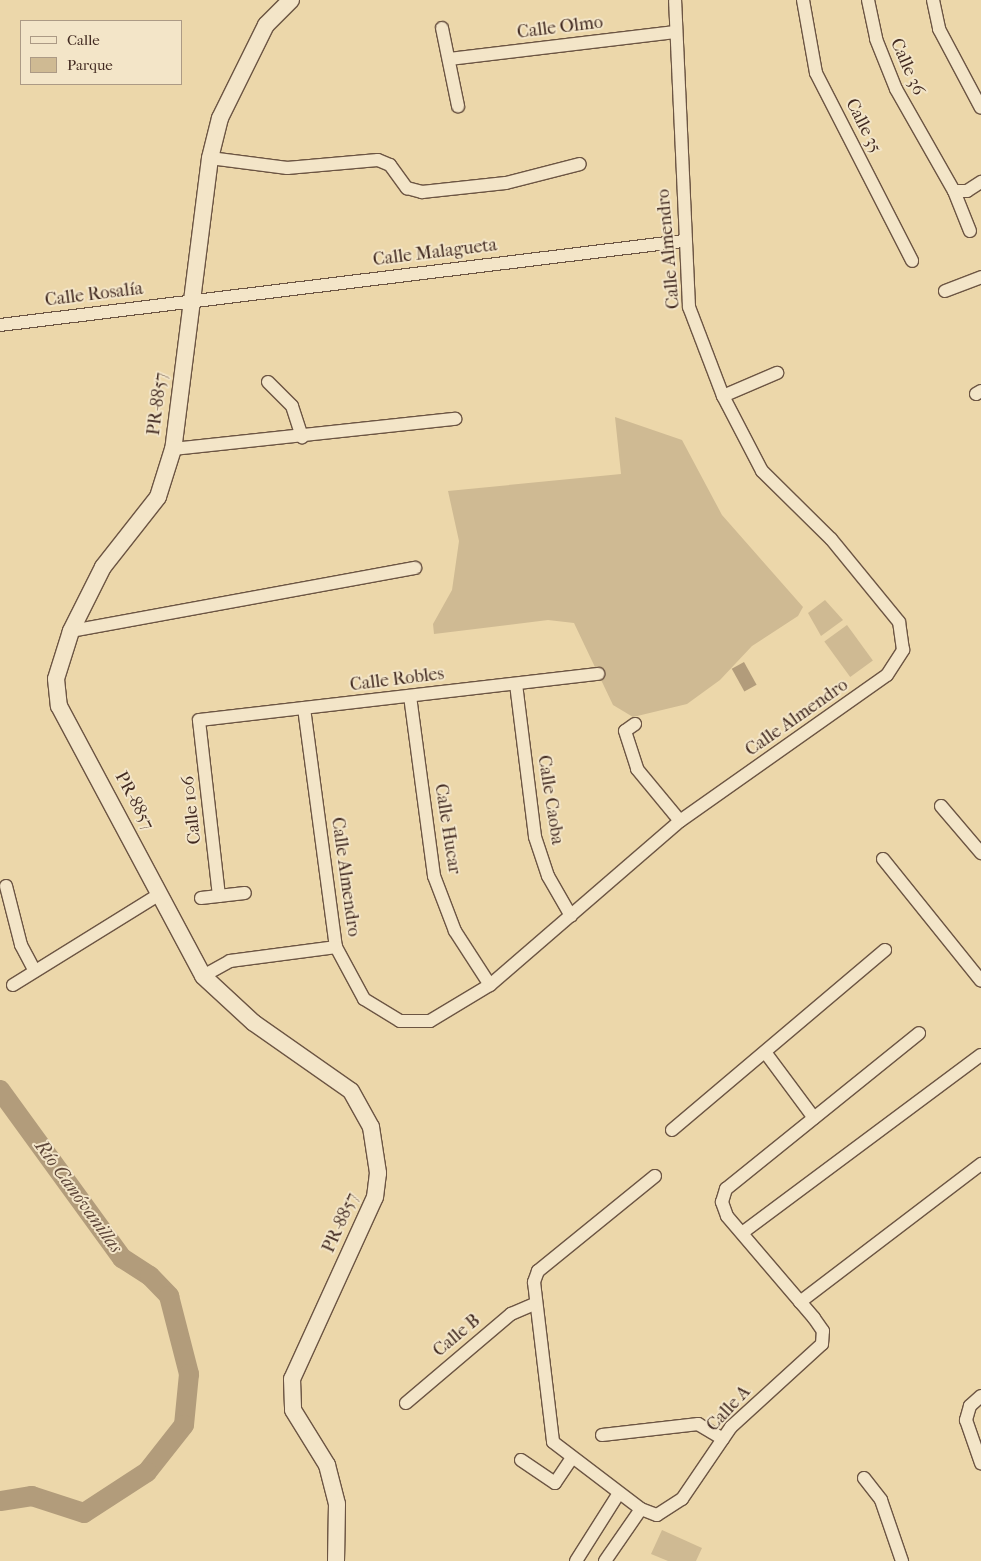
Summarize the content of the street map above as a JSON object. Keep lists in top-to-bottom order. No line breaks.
{"streets":{"street":["Calle Olmo","Calle 36","Calle 35","Calle Almendro","Calle Malagueta","Calle Rosalía","PR-8857","Calle Robles","Calle Caoba","Calle 106","Calle Hucar","Calle B","Calle A"]},"crossings":[["Calle Olmo","Calle Almendro"],["Calle Almendro","Calle Malagueta"],["Calle Almendro","Calle Robles"],["Calle Almendro","Calle Caoba"],["Calle Almendro","Calle Hucar"],["Calle Malagueta","Calle Rosalía"],["Calle Malagueta","PR-8857"],["Calle Rosalía","PR-8857"],["Calle Robles","Calle Caoba"],["Calle Robles","Calle 106"],["Calle Robles","Calle Hucar"],["Calle B","Calle A"]],"water":["Río Canóvanillas"],"legend":["Calle","Parque"]}
